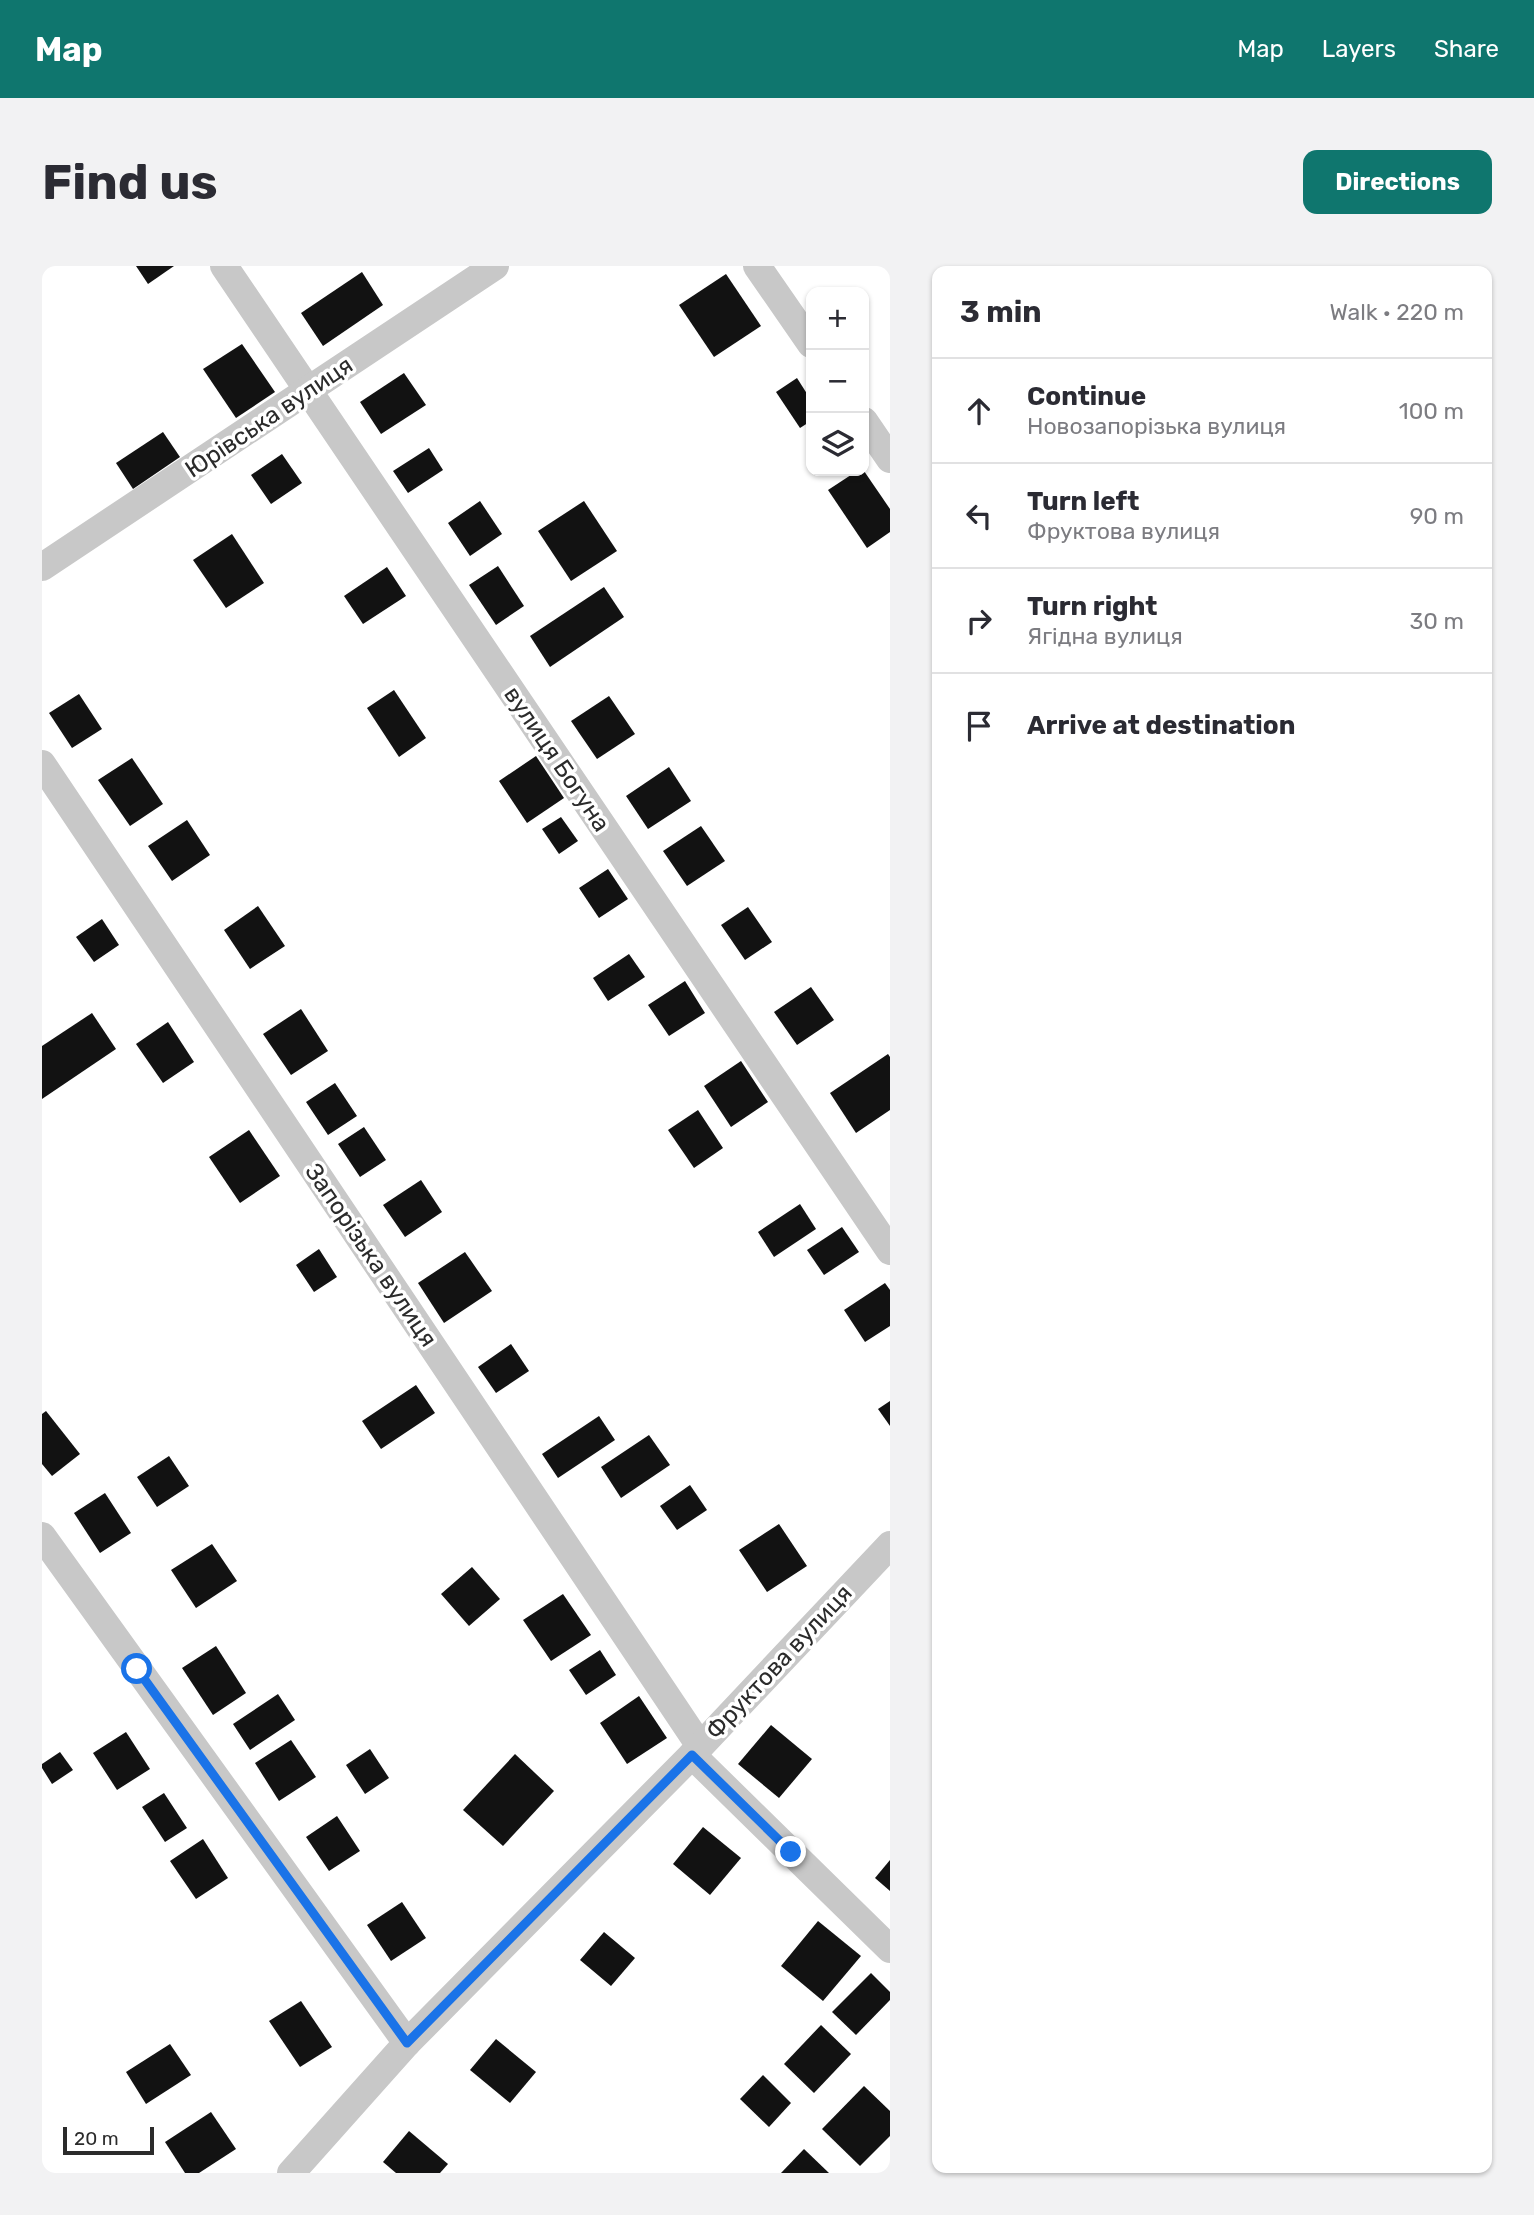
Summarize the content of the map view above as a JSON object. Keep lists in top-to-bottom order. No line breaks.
{"streets":{"street":["Юрівська вулиця","вулиця Богуна","Запорізька вулиця","Фруктова вулиця"]},"crossings":[["Юрівська вулиця","вулиця Богуна"],["Запорізька вулиця","Фруктова вулиця"]],"scale_bar":"20 m","page":{"header":"Map","nav":["Map","Layers","Share"],"buttons":"Directions","title":"Find us","heading":["3 min","Walk · 220 m"],"map_buttons":["+","−"],"list":[["Continue","Новозапорізька вулиця","100 m"],["Turn left","Фруктова вулиця","90 m"],["Turn right","Ягідна вулиця","30 m"],"Arrive at destination"],"scale":"20 m"}}
